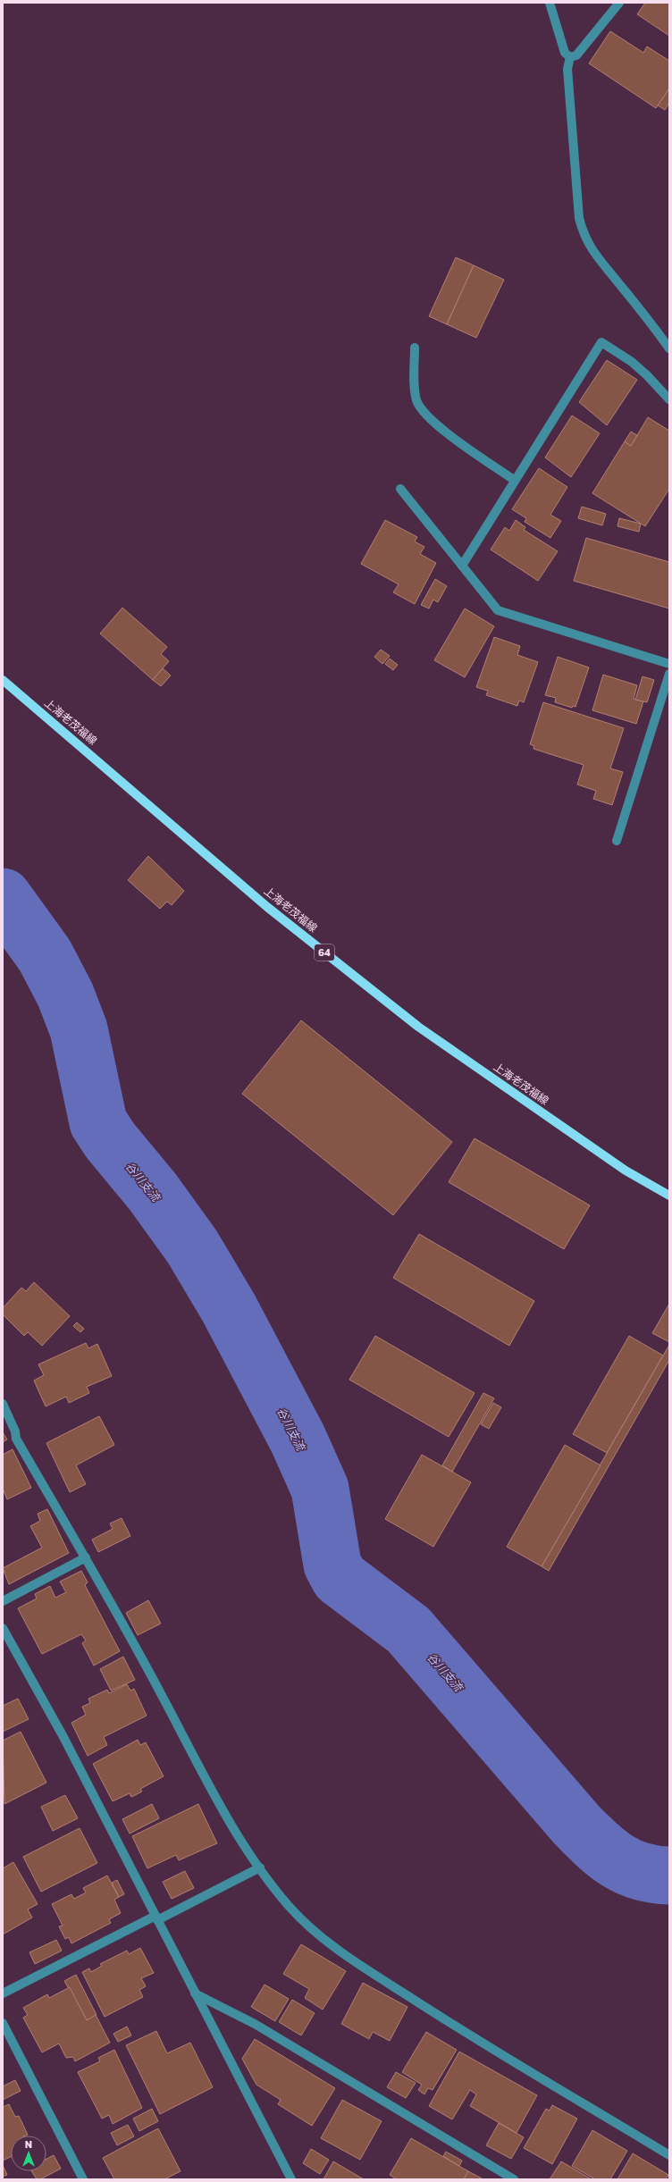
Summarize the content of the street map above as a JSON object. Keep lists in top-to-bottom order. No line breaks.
{"streets":{"main road":["上海老茂福線","64"]},"water":["谷川支流"],"north":"top"}
